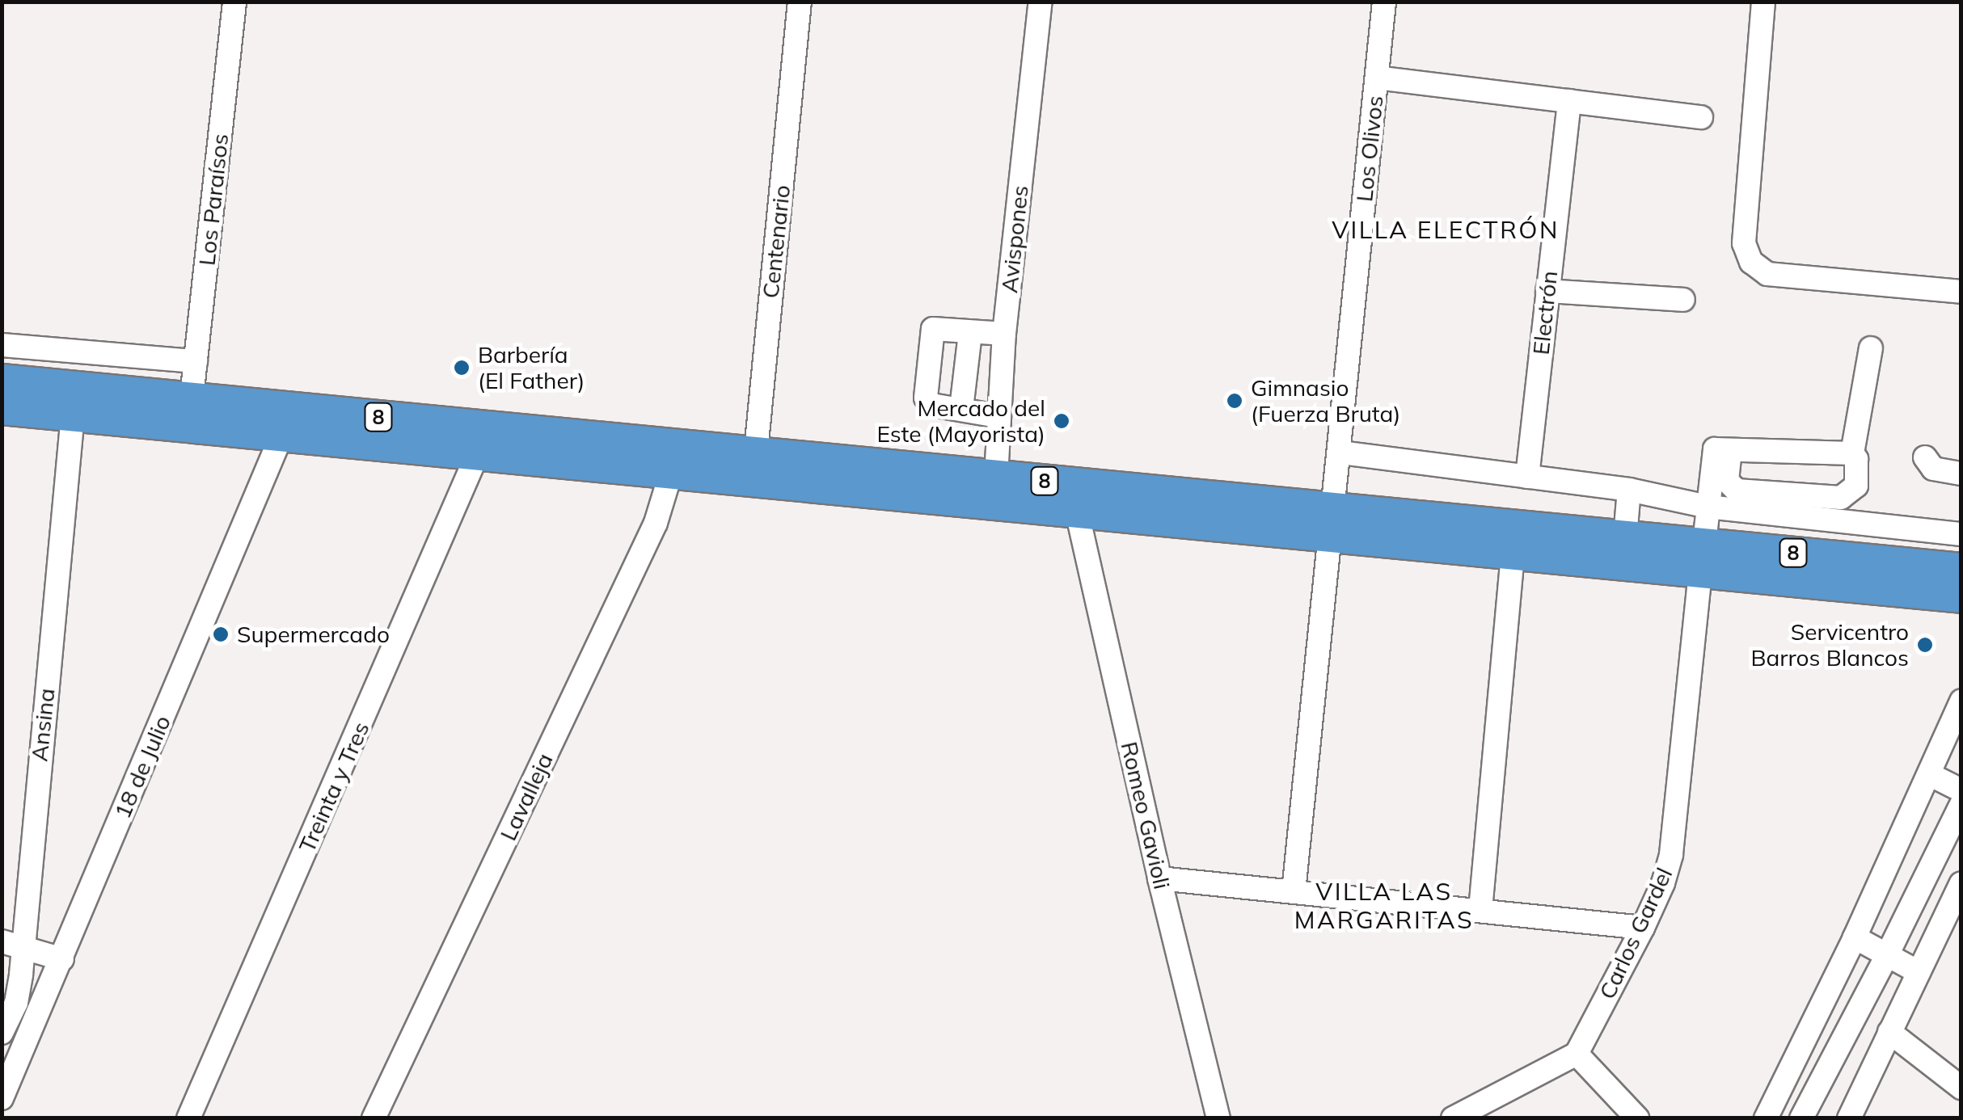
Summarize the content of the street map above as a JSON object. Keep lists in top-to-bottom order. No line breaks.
{"streets":{"highway":["8"],"street":["Los Olivos","Los Paraísos","Avispones","Centenario","Electrón","Ansina","18 de Julio","Treinta y Tres","Lavalleja","Romeo Gavioli","Carlos Gardel"]},"crossings":[["Los Olivos","8"],["Los Paraísos","8"],["Avispones","8"],["Centenario","8"],["8","Ansina"],["8","18 de Julio"],["8","Treinta y Tres"],["8","Lavalleja"],["8","Romeo Gavioli"],["8","Carlos Gardel"]],"districts":["VILLA ELECTRÓN","VILLA LAS MARGARITAS"],"places":["Barbería (El Father)","Gimnasio (Fuerza Bruta)","Mercado del Este (Mayorista)","Supermercado","Servicentro Barros Blancos"]}
